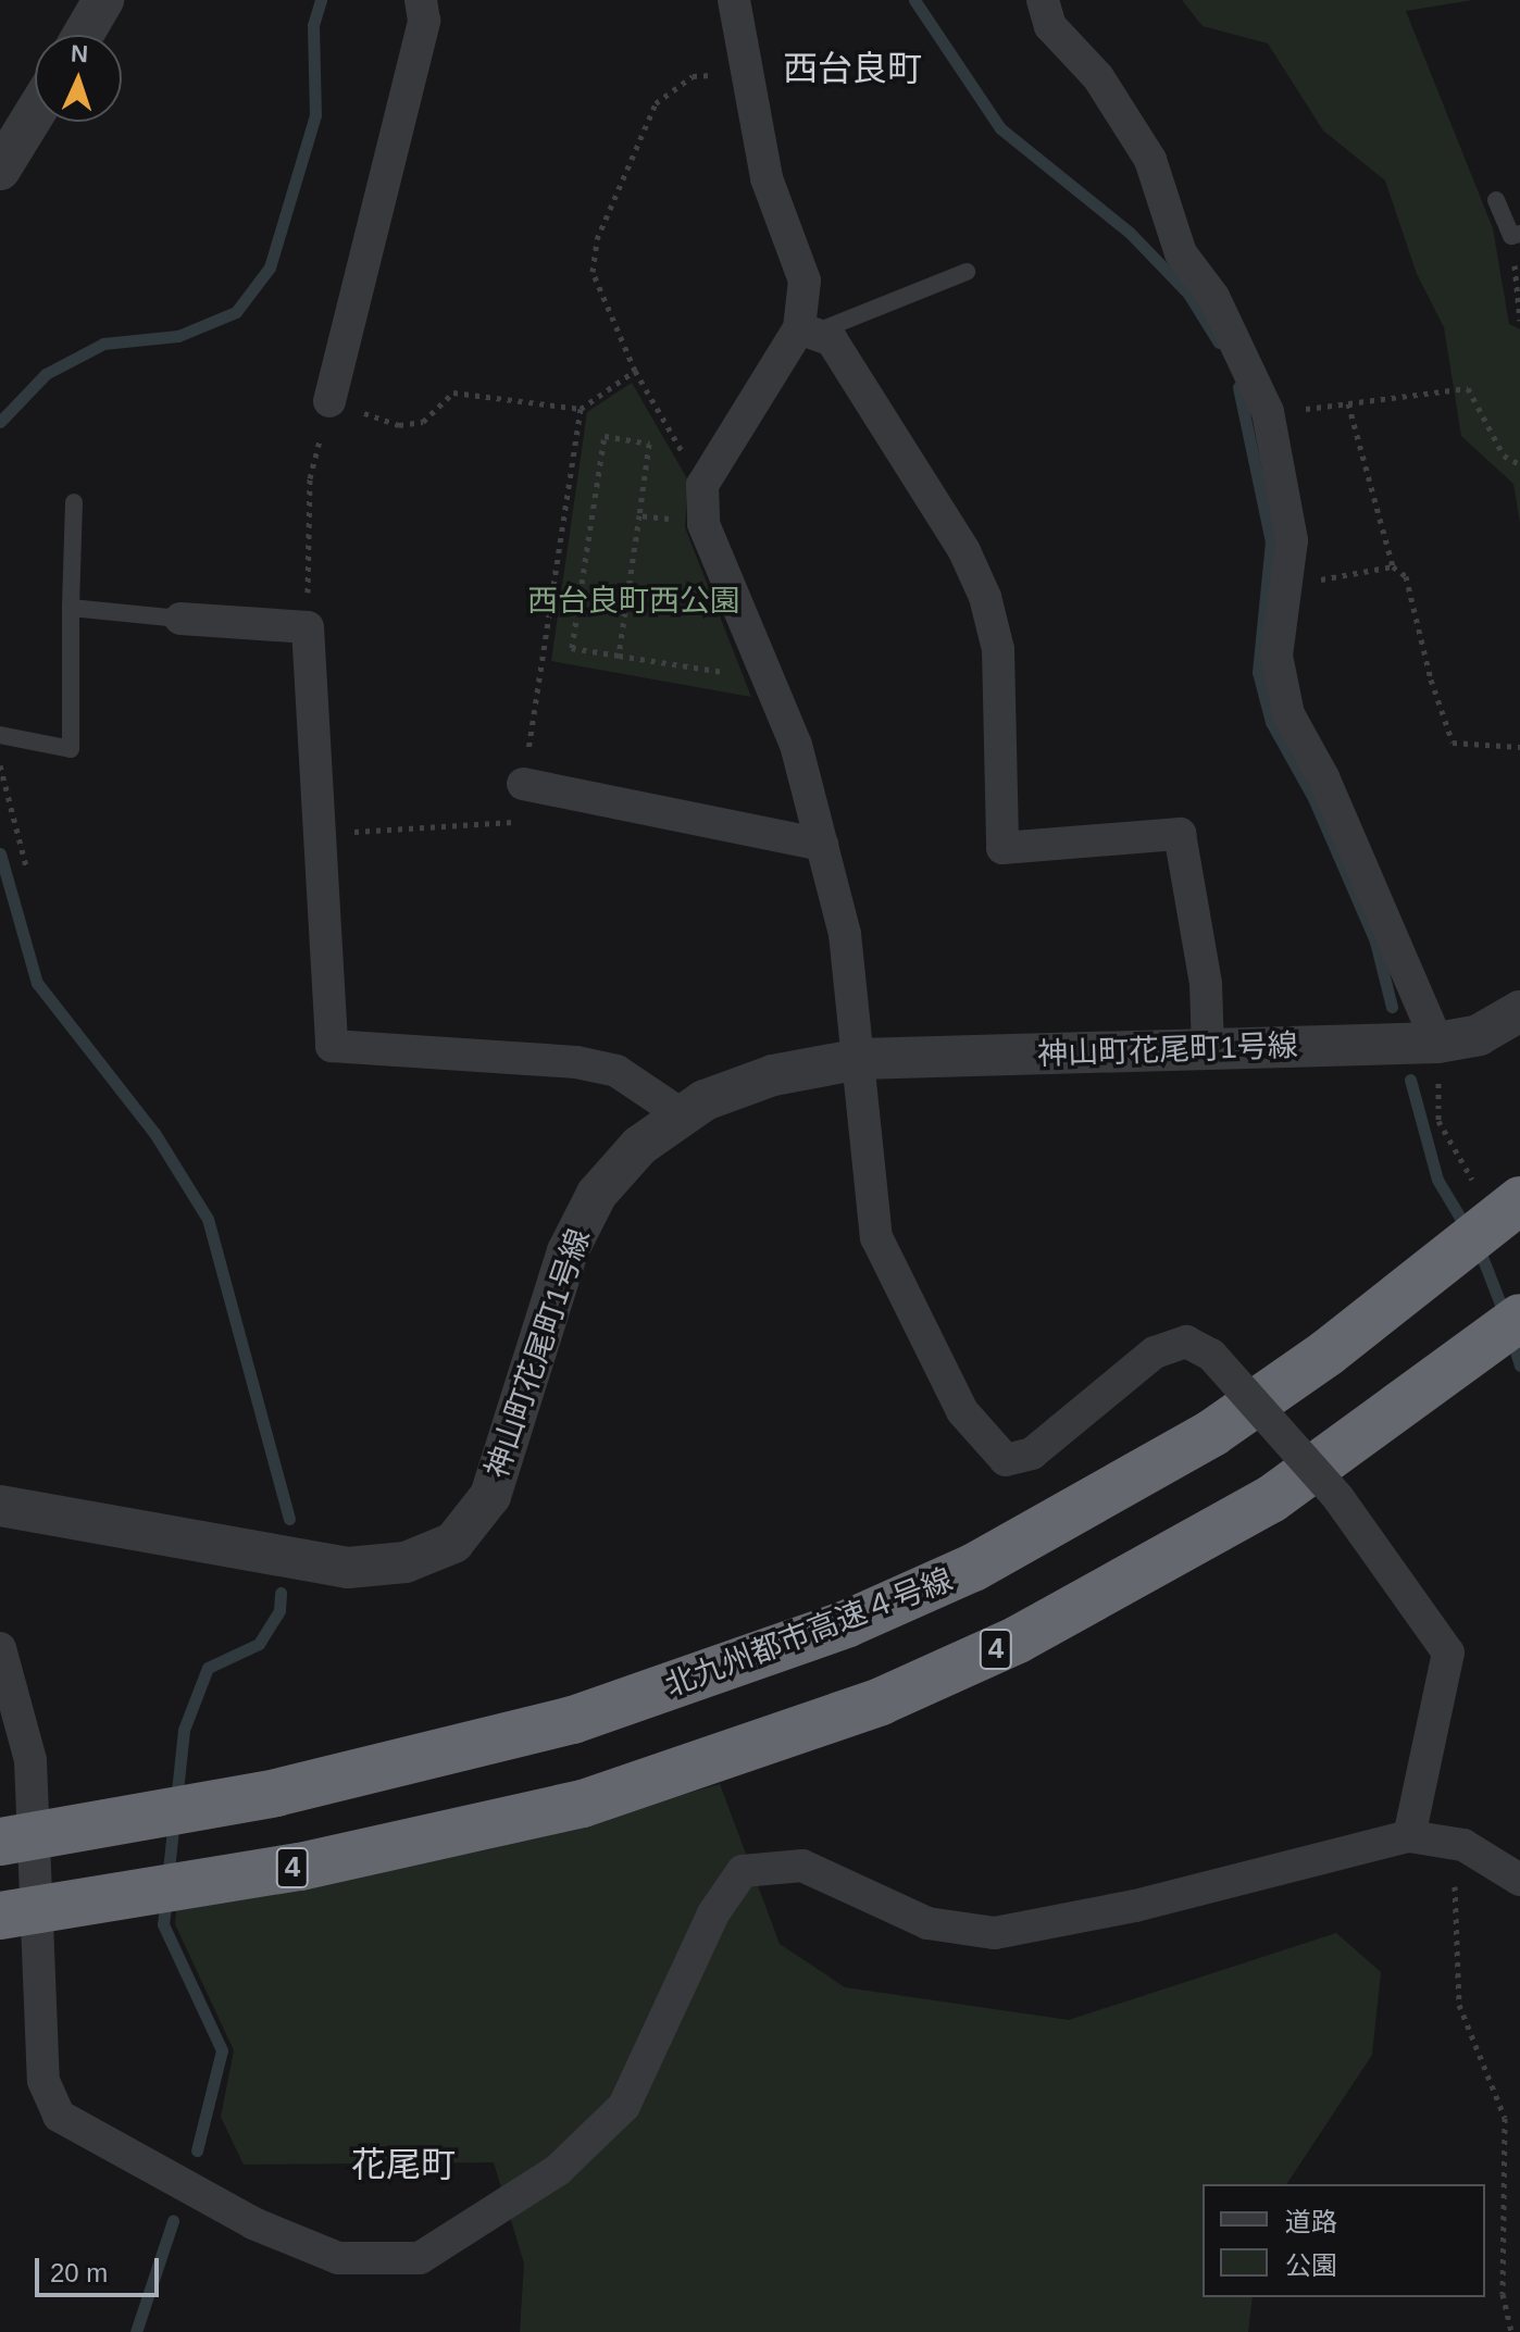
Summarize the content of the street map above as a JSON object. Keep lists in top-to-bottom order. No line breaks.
{"streets":{"highway":["北九州都市高速４号線","4"],"street":["神山町花尾町1号線"]},"districts":["西台良町","花尾町"],"parks":["西台良町西公園"],"legend":["道路","公園"],"scale_bar":"20 m","north":"top"}
